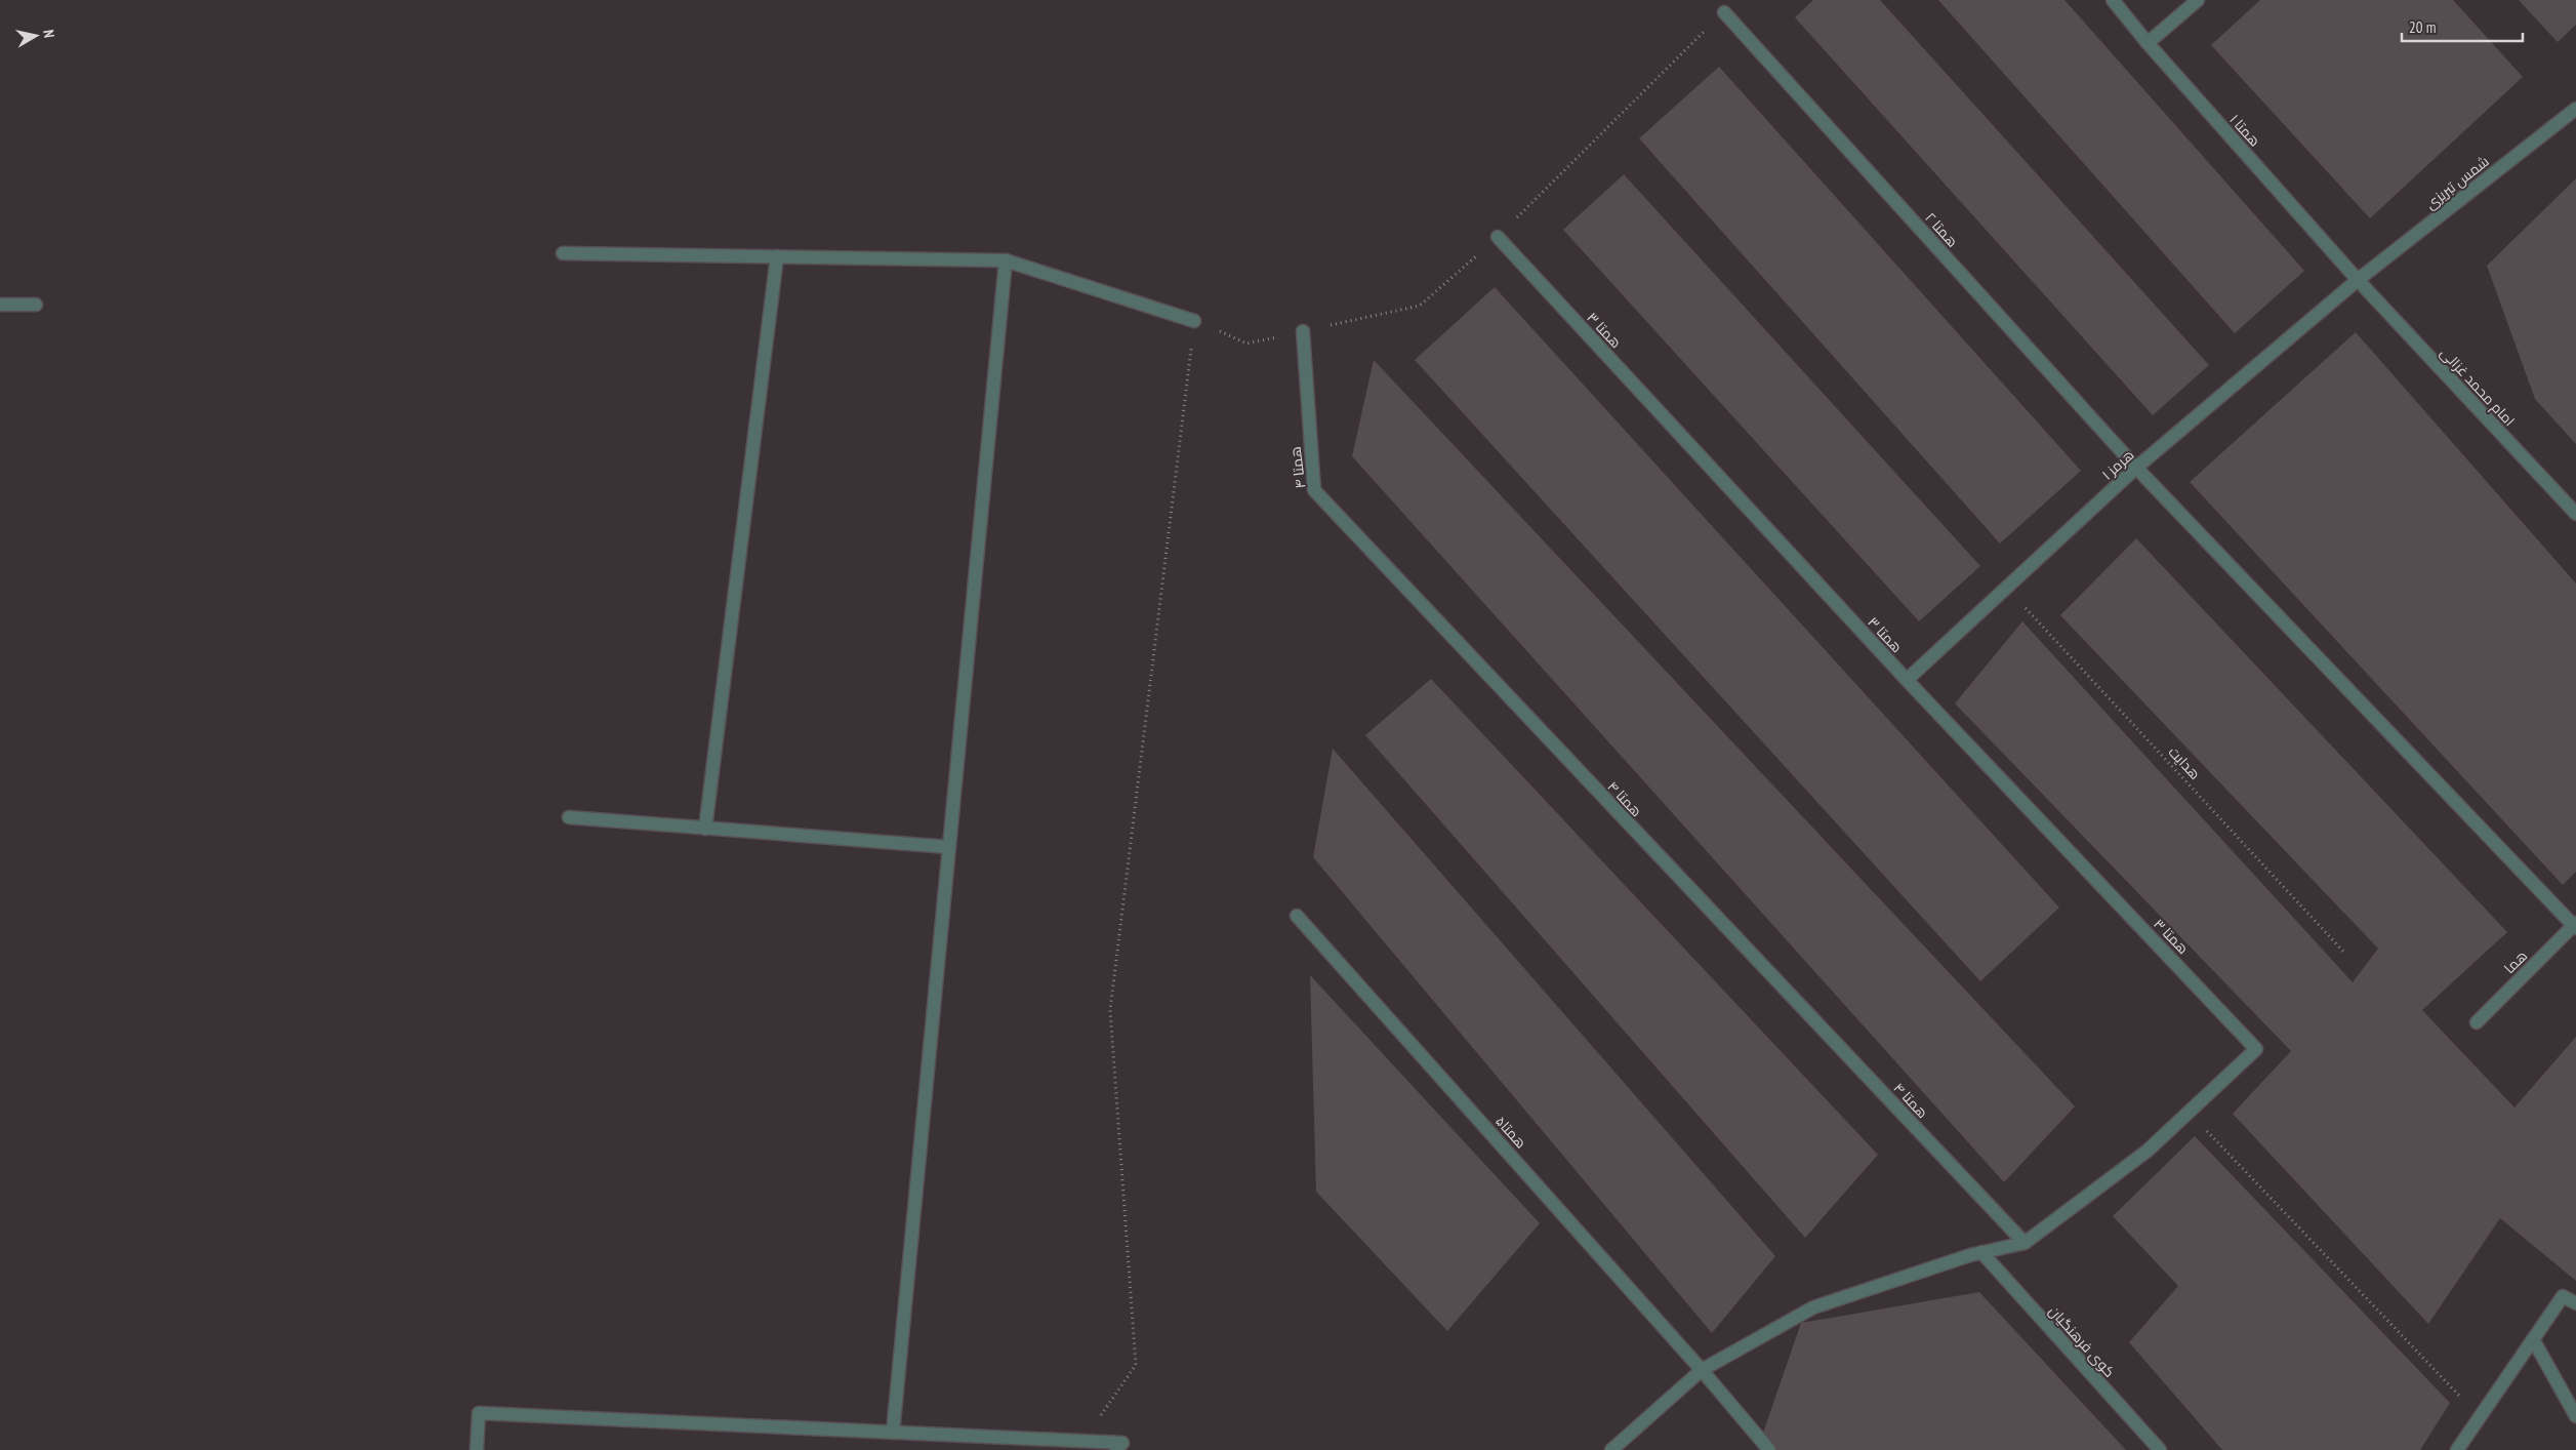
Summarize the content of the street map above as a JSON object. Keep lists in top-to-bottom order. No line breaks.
{"streets":{"street":["همتا ۱","شمس تبریزی","همتا ۲","همتا ۳","امام محمد غزالی","هرمز ۱","همتا ۴","هما","همتا۵","کوی فرهنگیان"],"path":["هدایت"]},"crossings":[["همتا ۱","شمس تبریزی"],["همتا ۱","امام محمد غزالی"],["همتا ۱","هرمز ۱"],["شمس تبریزی","امام محمد غزالی"],["شمس تبریزی","هرمز ۱"],["همتا ۲","هرمز ۱"],["همتا ۲","هما"],["همتا ۳","هرمز ۱"],["امام محمد غزالی","هرمز ۱"],["هرمز ۱","هدایت"]],"scale_bar":"20 m","north":"right"}
